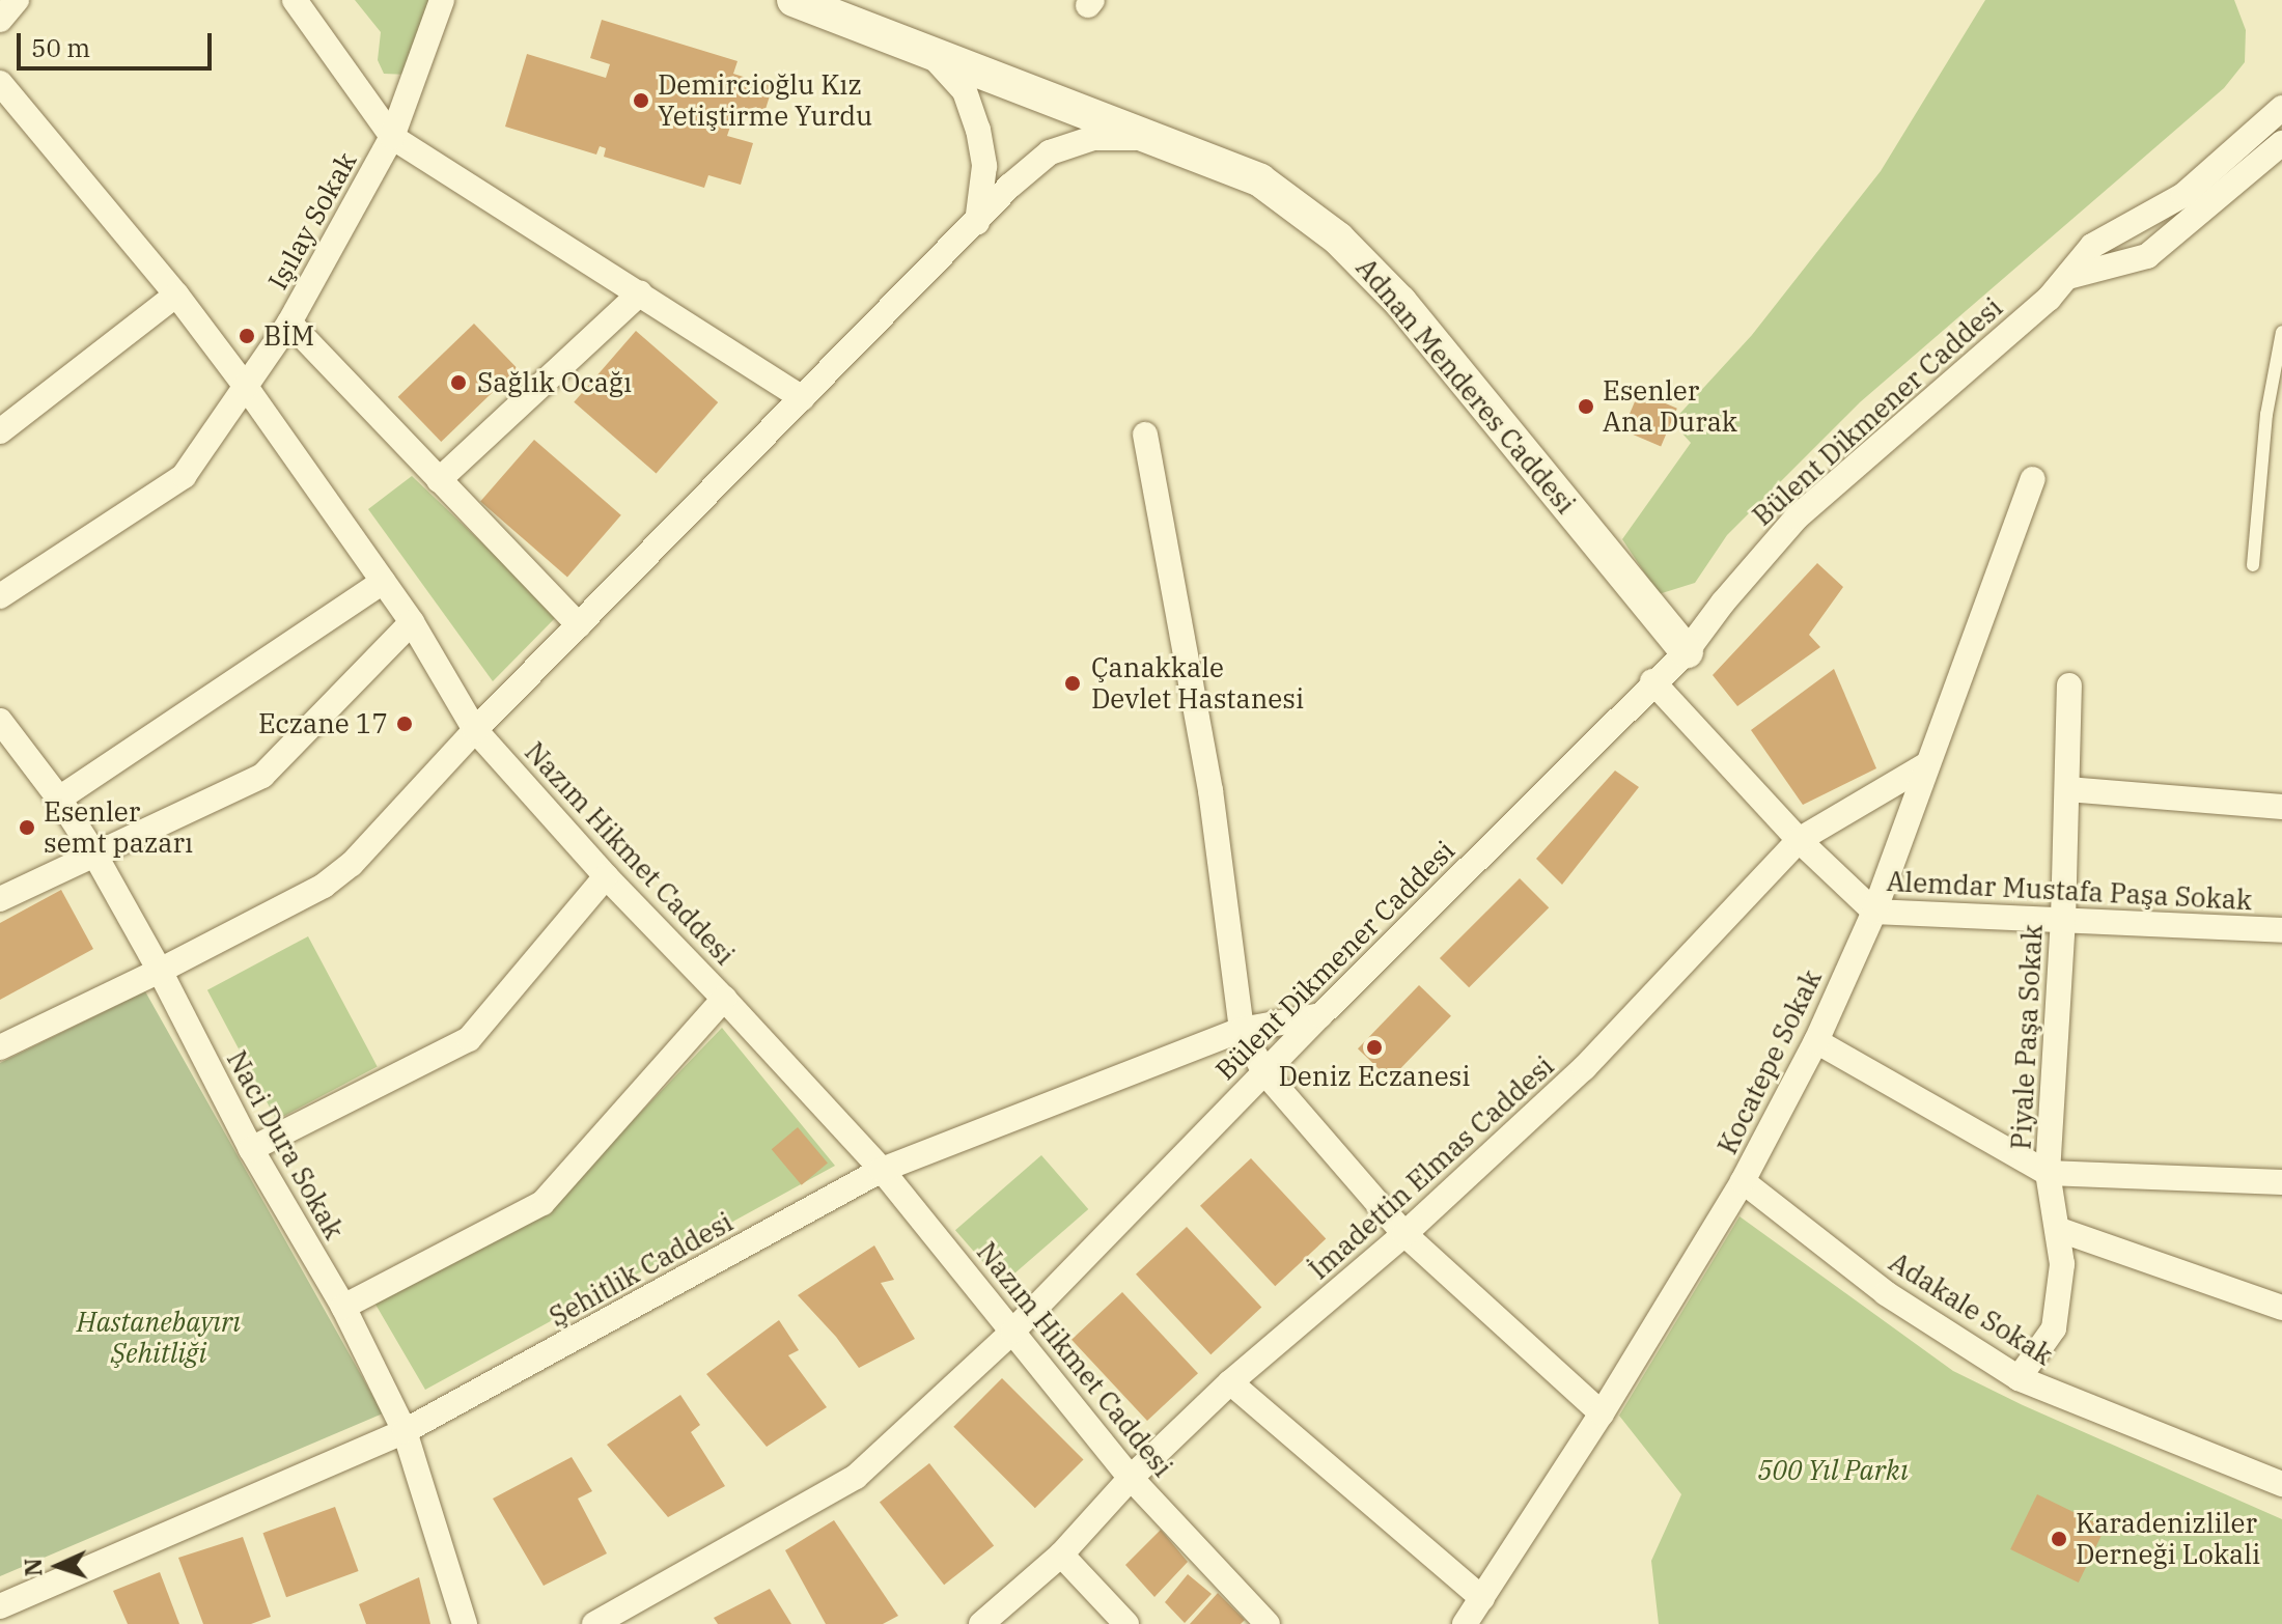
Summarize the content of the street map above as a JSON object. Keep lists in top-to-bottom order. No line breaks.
{"streets":{"street":["Işılay Sokak","Adnan Menderes Caddesi","Bülent Dikmener Caddesi","Nazım Hikmet Caddesi","Alemdar Mustafa Paşa Sokak","Piyale Paşa Sokak","Kocatepe Sokak","Naci Dura Sokak","İmadettin Elmas Caddesi","Şehitlik Caddesi","Adakale Sokak"]},"crossings":[["Işılay Sokak","Nazım Hikmet Caddesi"],["Adnan Menderes Caddesi","Bülent Dikmener Caddesi"],["Bülent Dikmener Caddesi","Nazım Hikmet Caddesi"],["Bülent Dikmener Caddesi","Alemdar Mustafa Paşa Sokak"],["Bülent Dikmener Caddesi","Şehitlik Caddesi"],["Nazım Hikmet Caddesi","İmadettin Elmas Caddesi"],["Nazım Hikmet Caddesi","Şehitlik Caddesi"],["Alemdar Mustafa Paşa Sokak","Piyale Paşa Sokak"],["Alemdar Mustafa Paşa Sokak","Kocatepe Sokak"],["Alemdar Mustafa Paşa Sokak","İmadettin Elmas Caddesi"],["Piyale Paşa Sokak","Adakale Sokak"],["Kocatepe Sokak","İmadettin Elmas Caddesi"],["Kocatepe Sokak","Adakale Sokak"],["Naci Dura Sokak","Şehitlik Caddesi"]],"parks":["Hastanebayırı Şehitliği","500 Yıl Parkı"],"places":["Demircioğlu Kız Yetiştirme Yurdu","BİM","Sağlık Ocağı","Esenler Ana Durak","Çanakkale Devlet Hastanesi","Eczane 17","Esenler semt pazarı","Deniz Eczanesi","Karadenizliler Derneği Lokali"],"scale_bar":"50 m","north":"left"}
